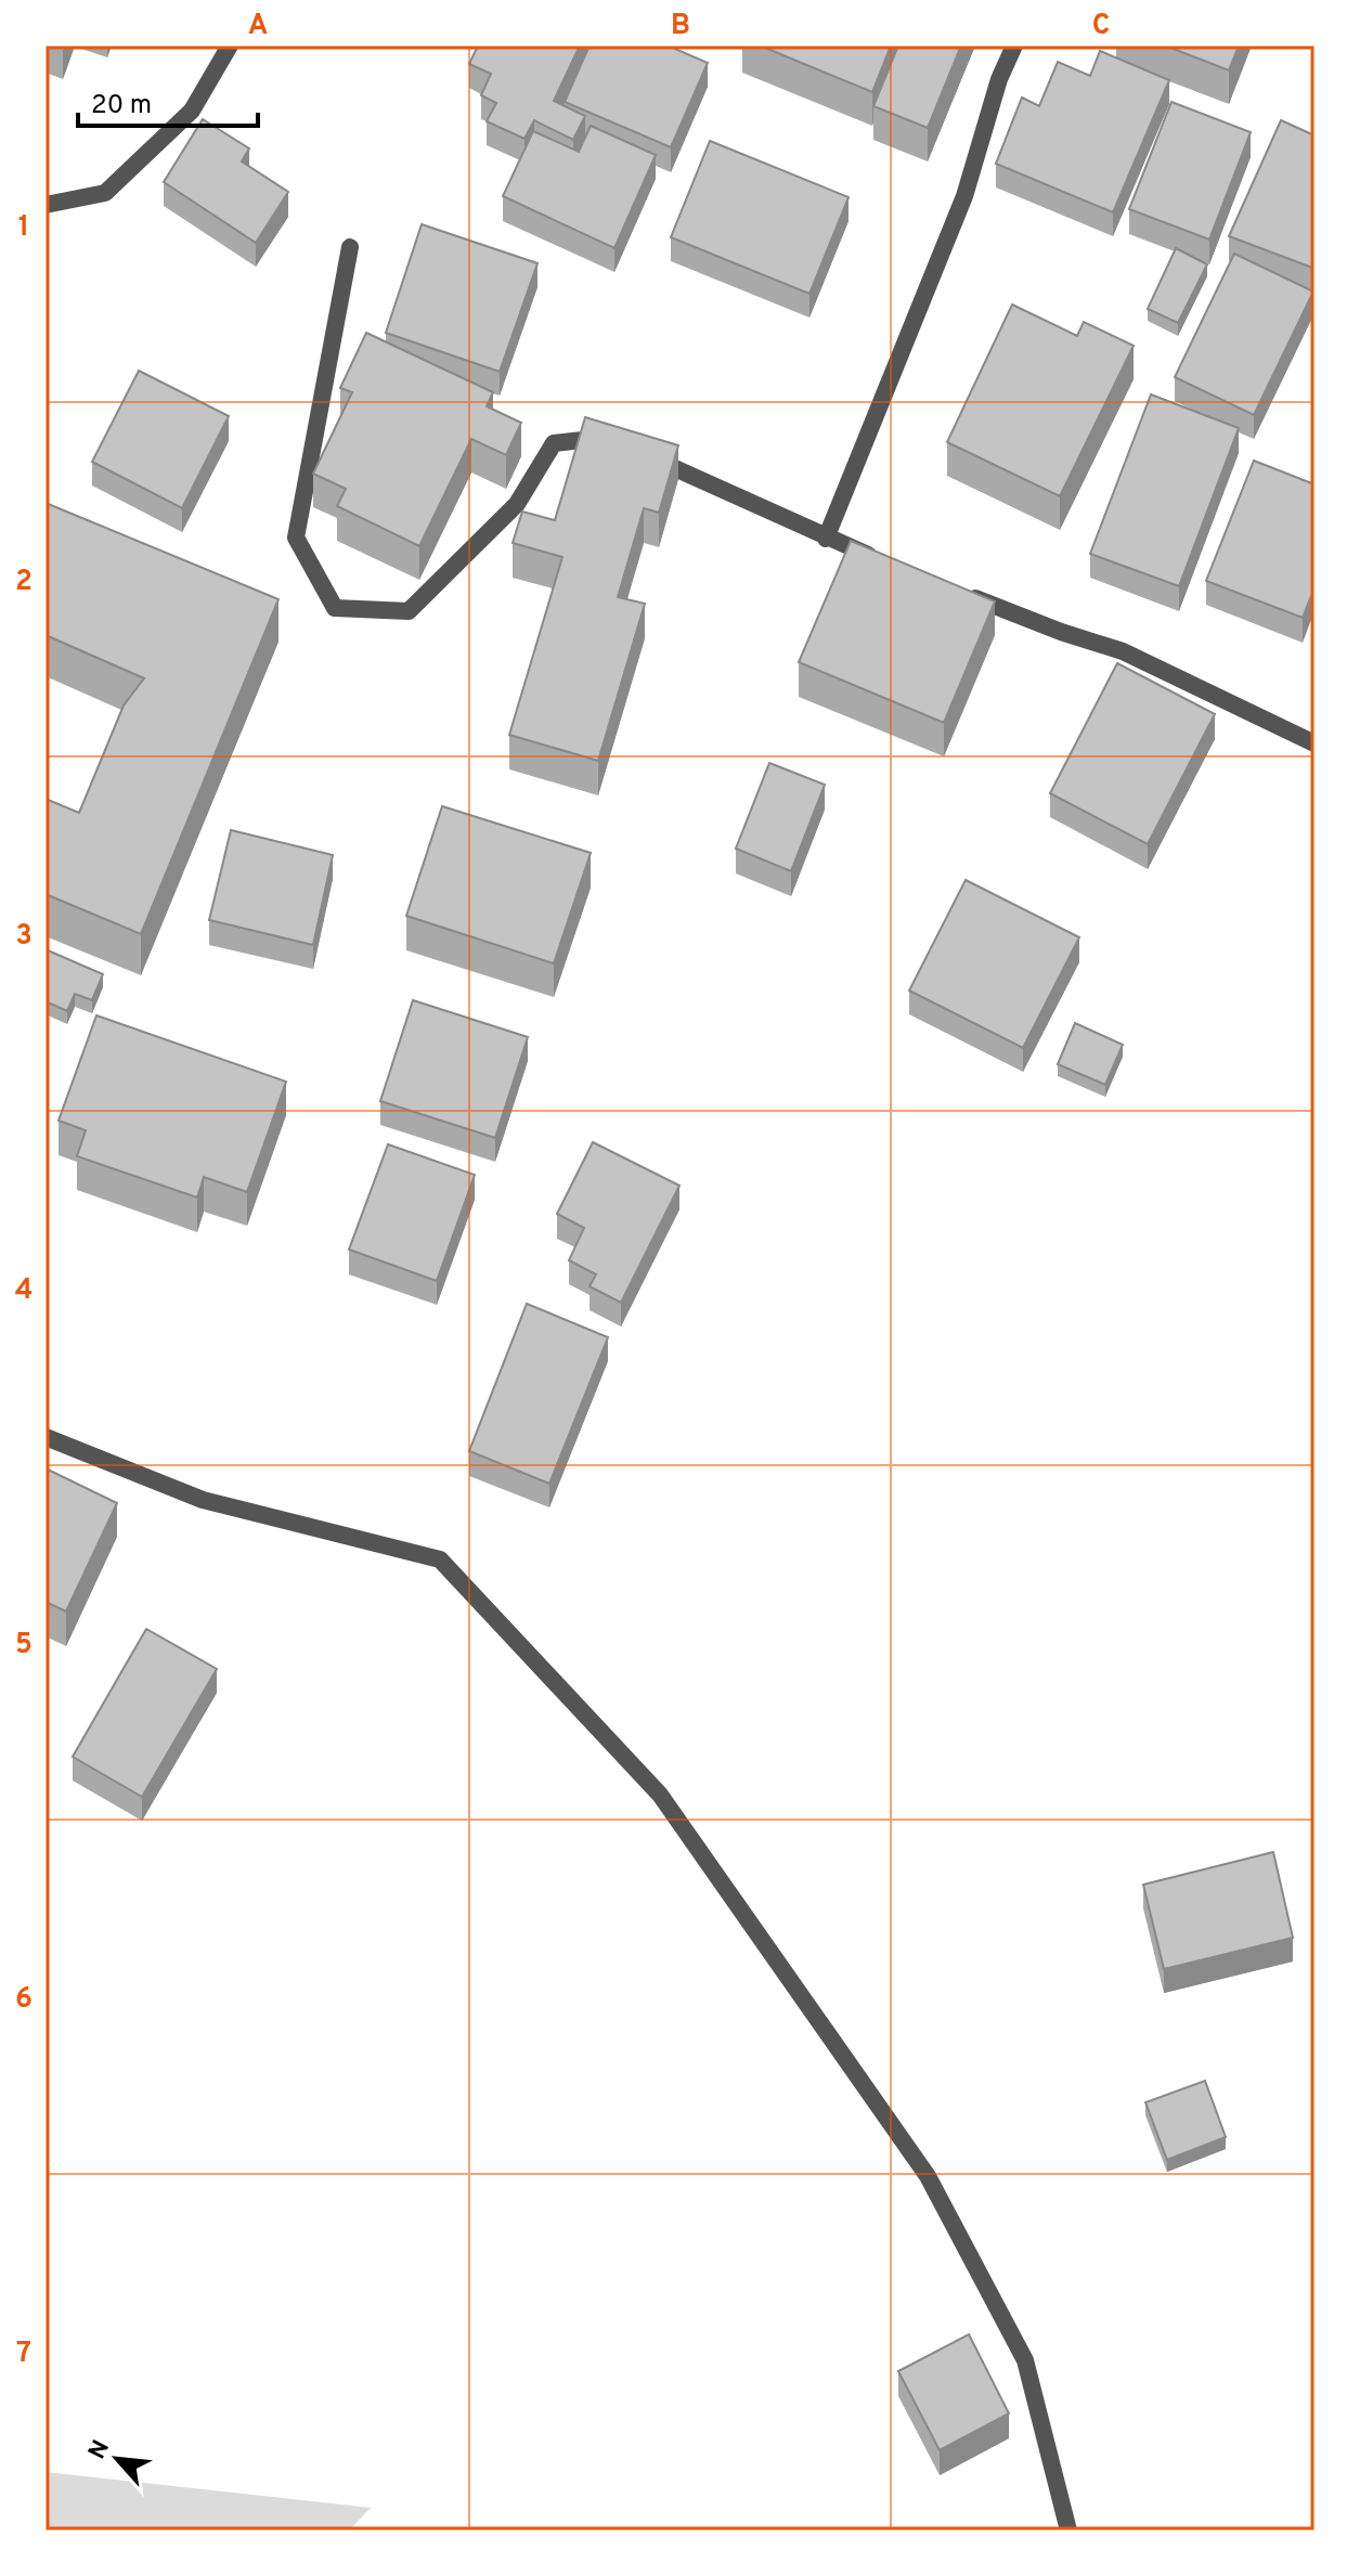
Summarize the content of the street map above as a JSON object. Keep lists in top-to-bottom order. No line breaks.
{"scale_bar":"20 m","north":"top left","grid":{"columns":["A","B","C"],"rows":["1","2","3","4","5","6","7"]}}
